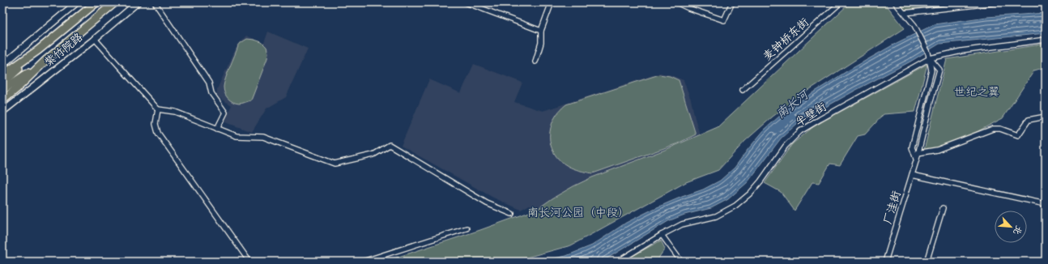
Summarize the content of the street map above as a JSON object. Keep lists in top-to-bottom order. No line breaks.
{"streets":{"highway":["紫竹院路"],"street":["麦钟桥东街","半壁街","厂洼街"]},"crossings":[["半壁街","厂洼街"]],"water":["南长河"],"parks":["世纪之翼","南长河公园（中段）"],"north":"bottom right"}
